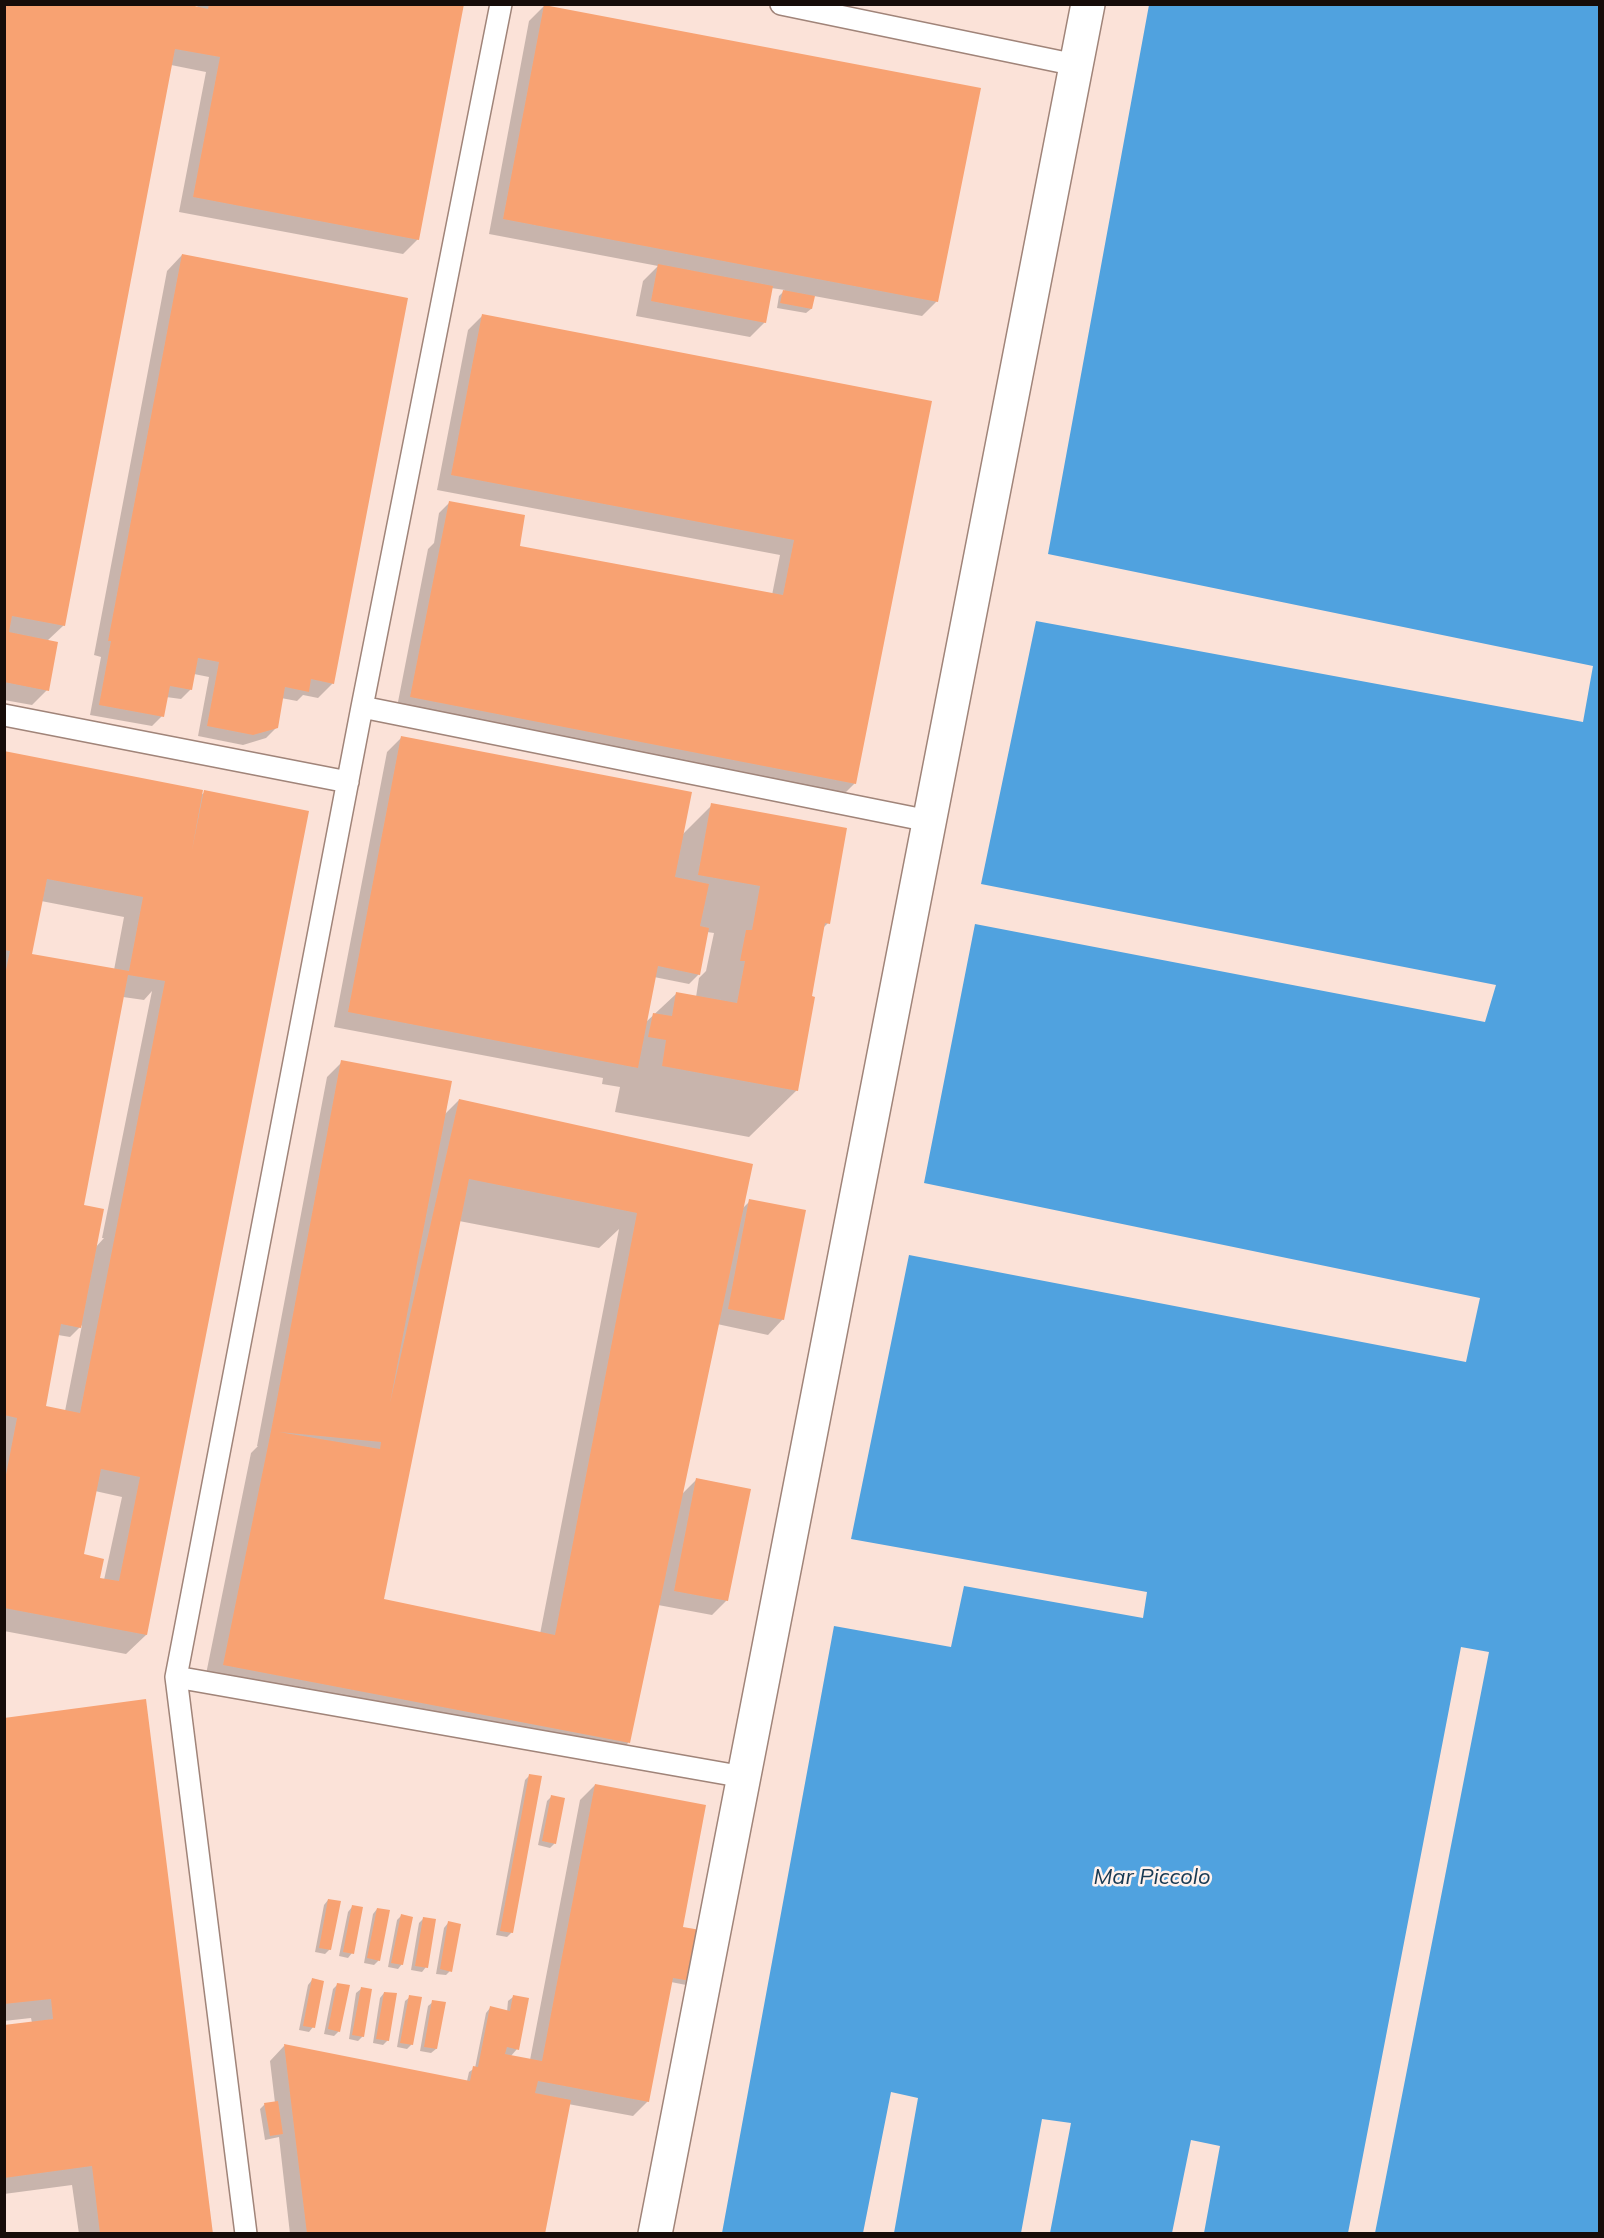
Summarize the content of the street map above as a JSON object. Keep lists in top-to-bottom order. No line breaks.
{"water":["Mar Piccolo"]}
